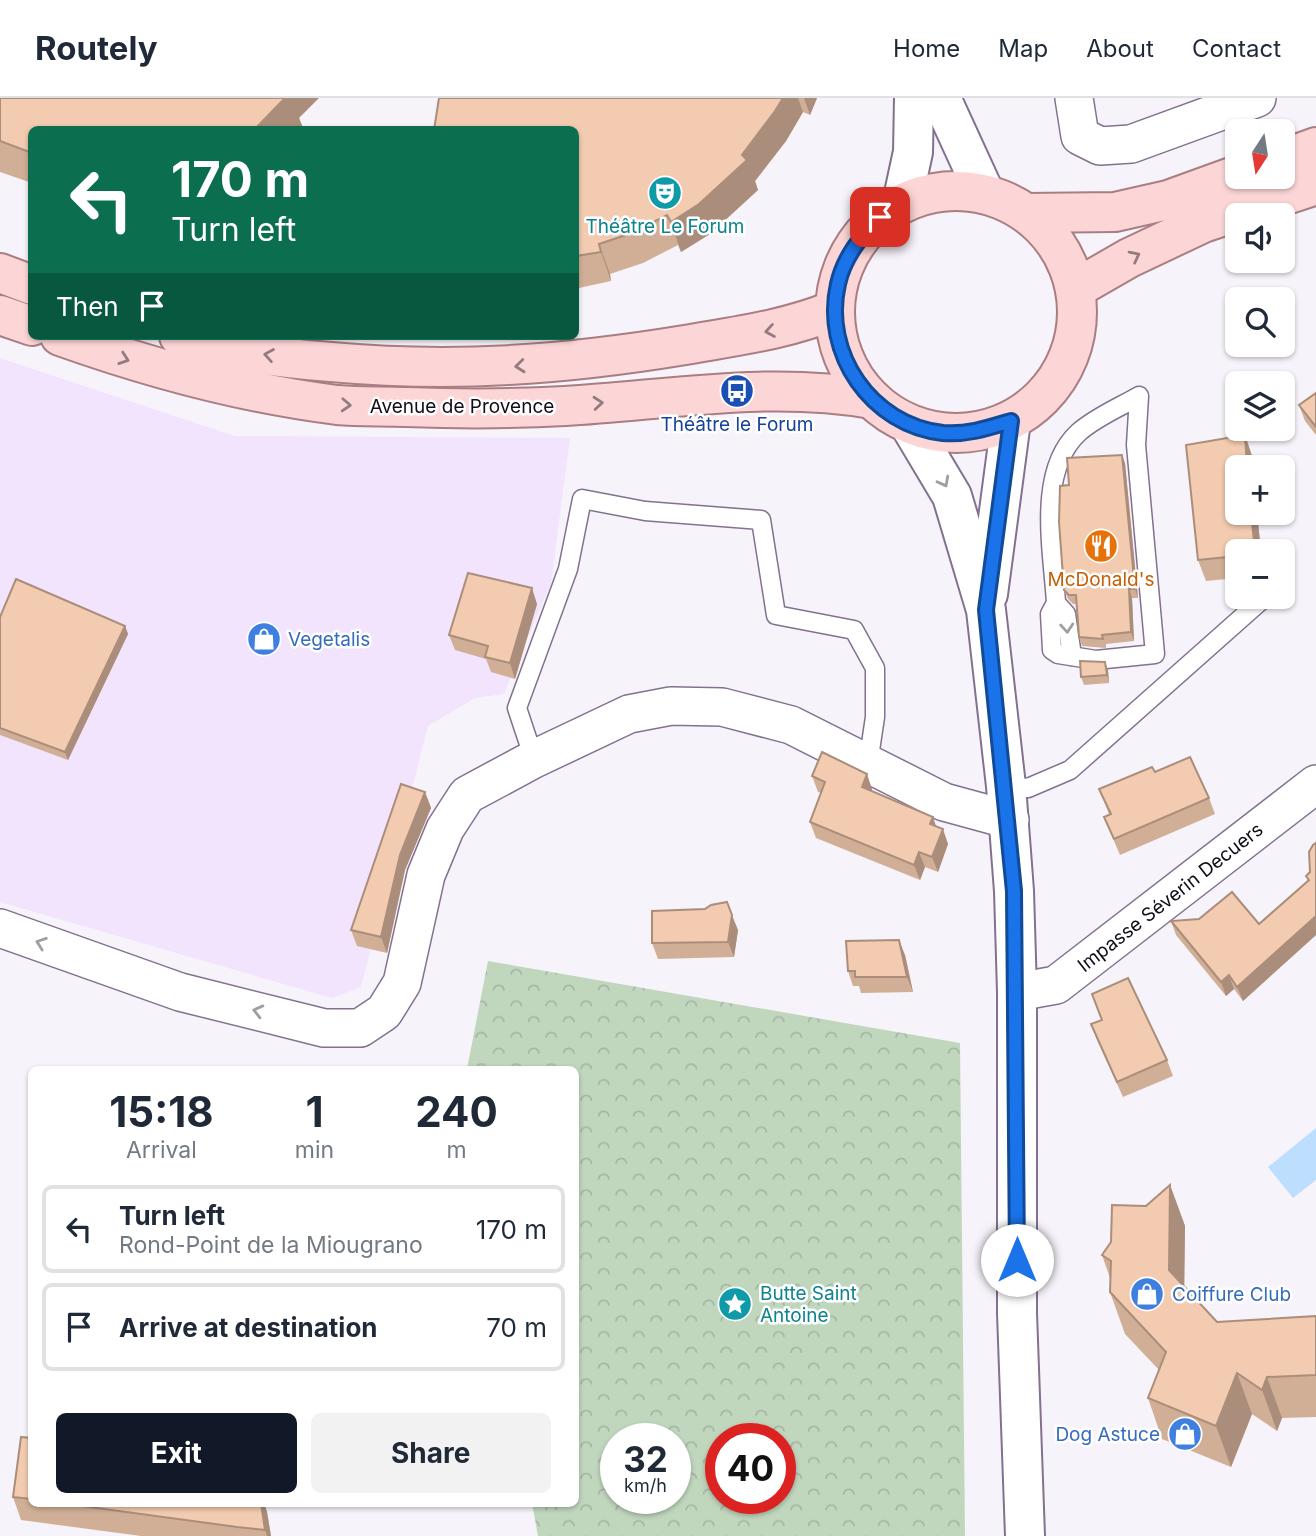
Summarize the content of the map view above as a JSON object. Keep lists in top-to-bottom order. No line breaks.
{"streets":{"main road":["Avenue de Provence"],"street":["Impasse Séverin Decuers"]},"places":{"theatre":["Théâtre Le Forum"],"bus stop":["Théâtre le Forum"],"restaurant":["McDonald's"],"shop":["Vegetalis","Coiffure Club","Dog Astuce"],"place":["Butte Saint Antoine"]},"north":"bottom","page":{"header":"Routely","nav":["Home","Map","About","Contact"],"map_buttons":["+","−"],"turn":["170 m","Turn left"],"then":"Then","eta":["15:18","Arrival","1","min","240","m"],"list":[{"name":"Turn left","note":"Rond-Point de la Miougrano","value":"170 m"},{"name":"Arrive at destination","value":"70 m"}],"buttons":["Exit","Share"],"speed":"32 km/h","limit":"40"}}
